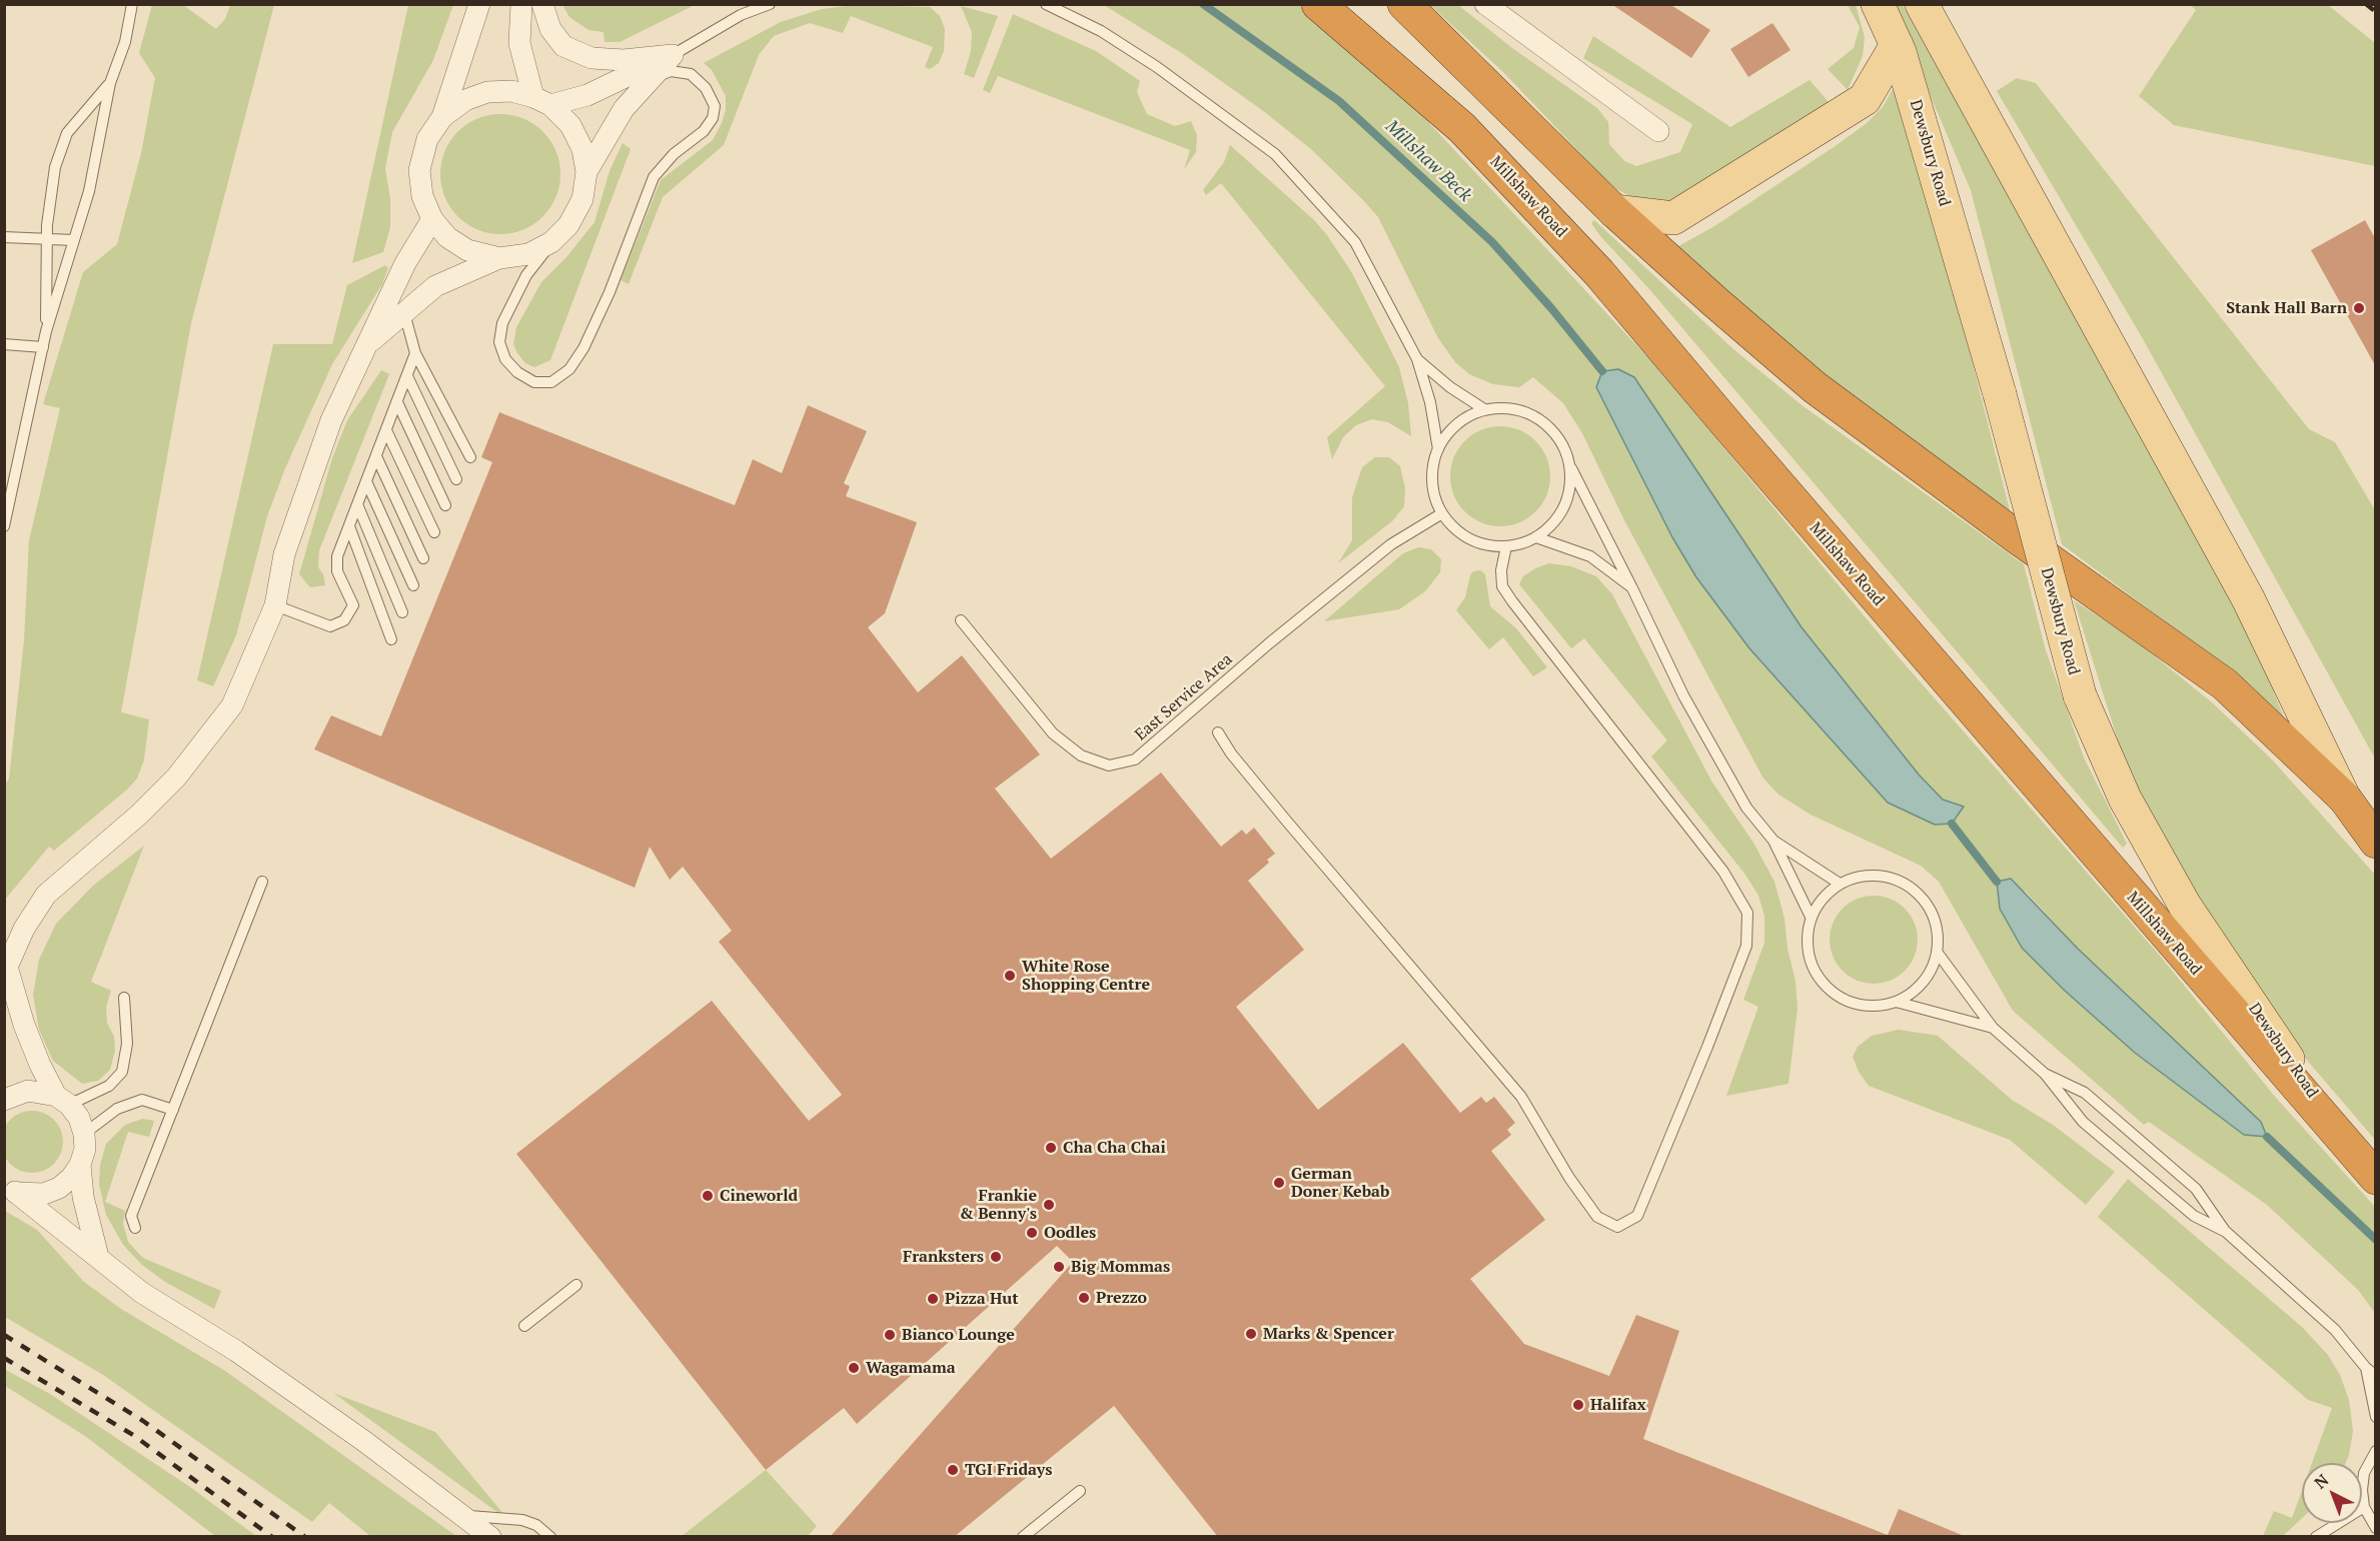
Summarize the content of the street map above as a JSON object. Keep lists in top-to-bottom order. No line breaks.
{"streets":{"highway":["Dewsbury Road","Millshaw Road"],"lane":["East Service Area"]},"crossings":[["Dewsbury Road","Millshaw Road"]],"water":["Millshaw Beck"],"places":["Stank Hall Barn","White Rose Shopping Centre","Cha Cha Chai","German Doner Kebab","Cineworld","Frankie & Benny's","Oodles","Franksters","Big Mommas","Prezzo","Pizza Hut","Marks & Spencer","Bianco Lounge","Wagamama","Halifax","TGI Fridays"],"north":"top left"}
